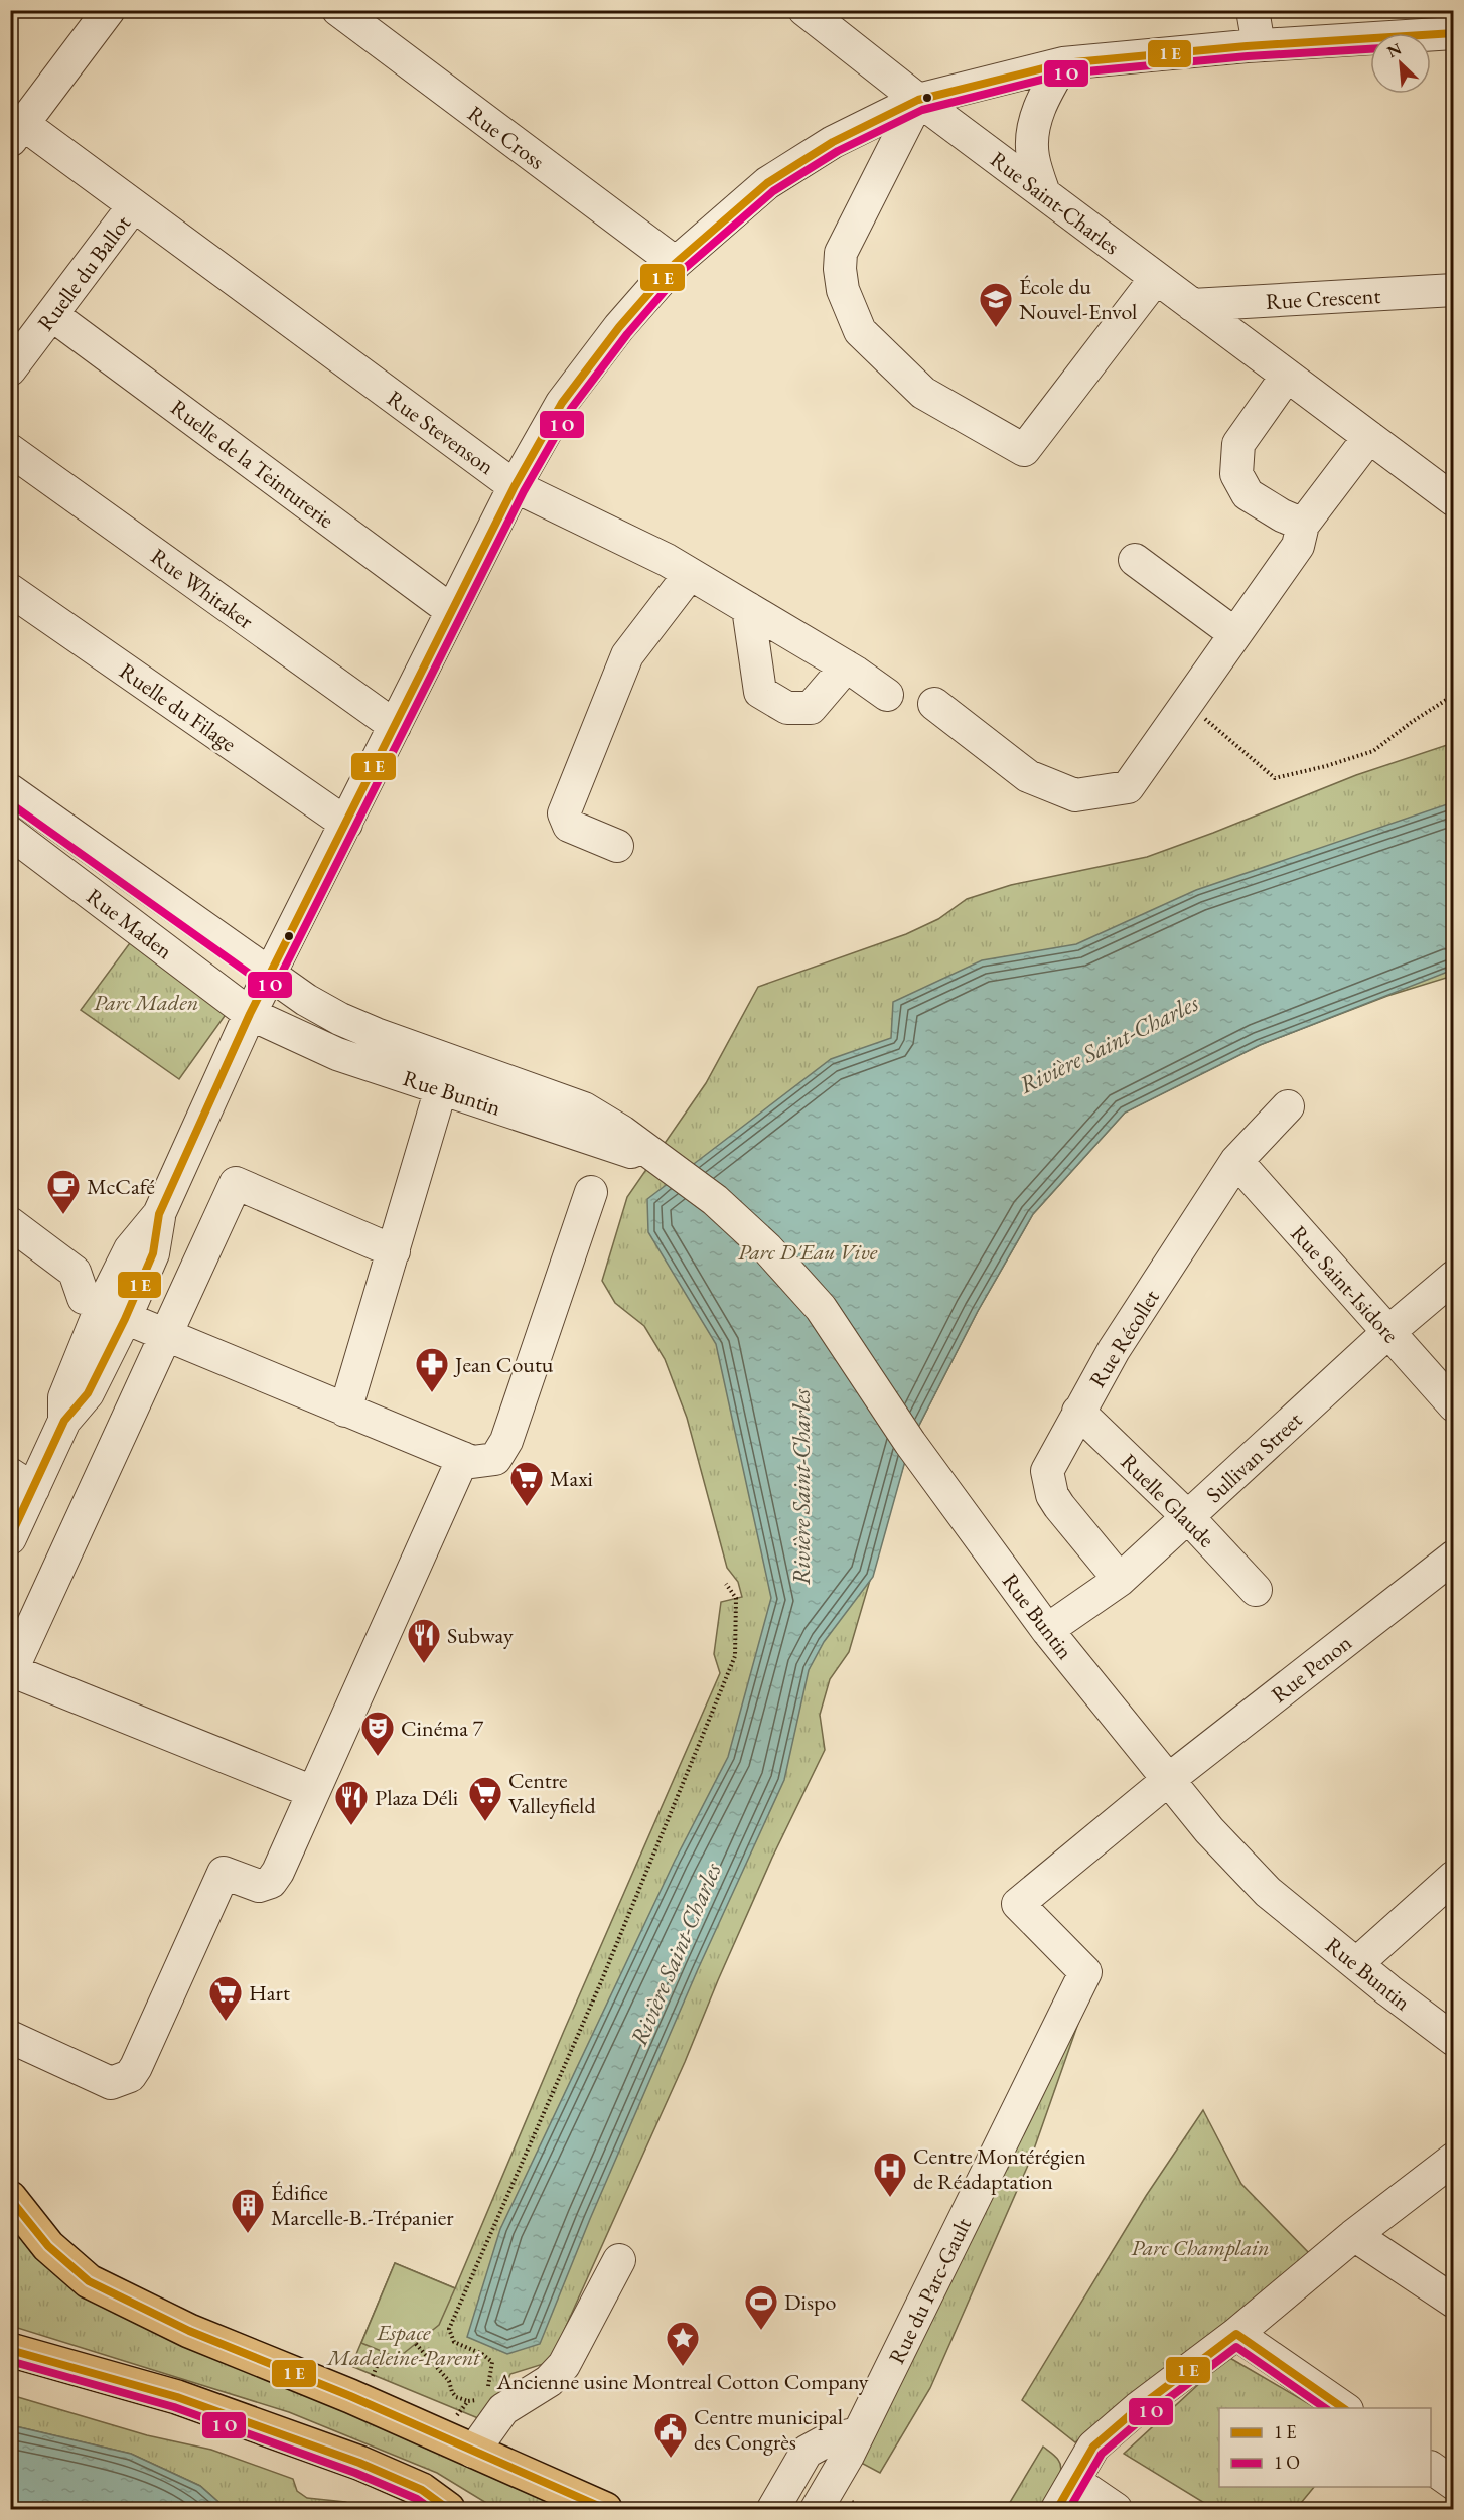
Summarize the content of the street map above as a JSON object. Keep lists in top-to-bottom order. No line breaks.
{"streets":{"street":["Rue Cross","Rue Saint-Charles","Ruelle du Ballot","Rue Crescent","Rue Stevenson","Ruelle de la Teinturerie","Rue Whitaker","Ruelle du Filage","Rue Maden","Rue Buntin","Rue Saint-Isidore","Rue Récollet","Sullivan Street","Ruelle Glaude","Rue Penon","Rue du Parc-Gault"]},"crossings":[["Rue Saint-Charles","Rue Crescent"],["Ruelle du Ballot","Rue Stevenson"],["Ruelle du Ballot","Ruelle de la Teinturerie"],["Rue Maden","Rue Buntin"],["Rue Buntin","Sullivan Street"],["Rue Buntin","Rue Penon"],["Rue Saint-Isidore","Rue Récollet"],["Rue Saint-Isidore","Sullivan Street"],["Rue Récollet","Sullivan Street"],["Rue Récollet","Ruelle Glaude"],["Sullivan Street","Ruelle Glaude"],["Rue Penon","Rue du Parc-Gault"]],"water":["Rivière Saint-Charles"],"parks":["Parc Maden","Parc D'Eau Vive","Parc Champlain","Espace Madeleine-Parent"],"places":{"school or university":["École du Nouvel-Envol"],"cafe":["McCafé"],"pharmacy":["Jean Coutu"],"supermarket":["Maxi","Centre Valleyfield","Hart"],"restaurant":["Subway","Plaza Déli"],"theatre":["Cinéma 7"],"hospital":["Centre Montérégien de Réadaptation"],"building":["Édifice Marcelle-B.-Trépanier"],"sports":["Dispo"],"place":["Ancienne usine Montreal Cotton Company"],"public building":["Centre municipal des Congrès"]},"legend":["1 E","1 O"],"north":"top left"}
